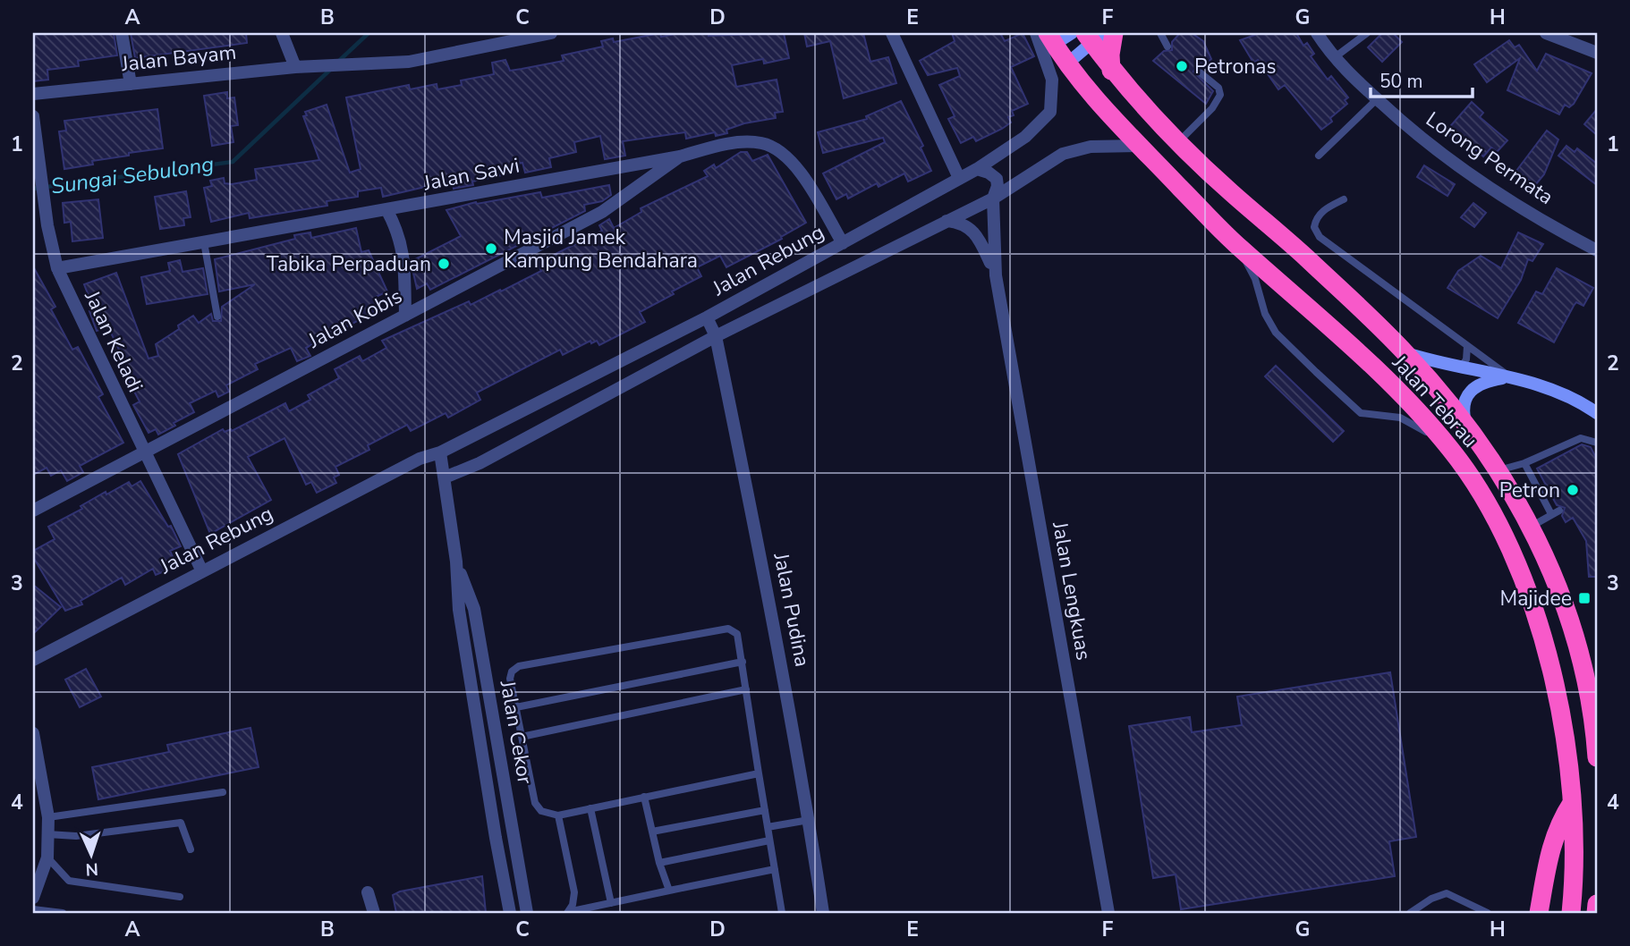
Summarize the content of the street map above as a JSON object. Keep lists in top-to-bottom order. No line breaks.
{"streets":{"highway":["Jalan Tebrau"],"street":["Jalan Bayam","Lorong Permata","Jalan Sawi","Jalan Rebung","Jalan Kobis","Jalan Keladi","Jalan Lengkuas","Jalan Pudina","Jalan Cekor"]},"crossings":[["Jalan Sawi","Jalan Rebung"],["Jalan Sawi","Jalan Kobis"],["Jalan Sawi","Jalan Keladi"],["Jalan Rebung","Jalan Keladi"],["Jalan Rebung","Jalan Tebrau"],["Jalan Rebung","Jalan Lengkuas"],["Jalan Rebung","Jalan Pudina"],["Jalan Rebung","Jalan Cekor"],["Jalan Kobis","Jalan Keladi"]],"water":["Sungai Sebulong"],"places":{"other":["Petronas","Masjid Jamek Kampung Bendahara","Tabika Perpaduan","Petron"],"transit":["Majidee"]},"scale_bar":"50 m","north":"bottom","grid":{"columns":["A","B","C","D","E","F","G","H"],"rows":["1","2","3","4"]}}
